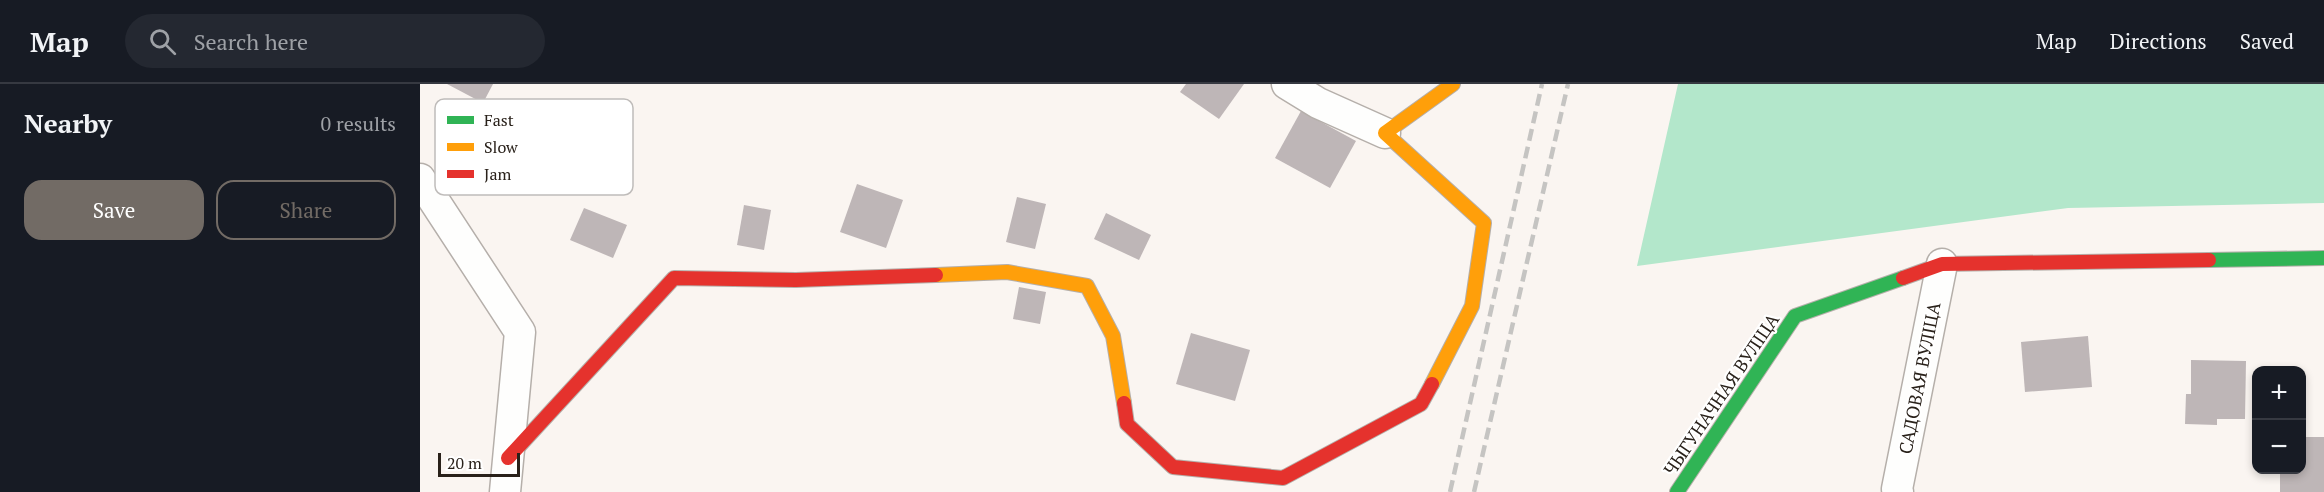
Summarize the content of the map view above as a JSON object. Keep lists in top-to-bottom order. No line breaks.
{"streets":{"street":["САДОВАЯ ВУЛІЦА","ЧЫГУНАЧНАЯ ВУЛІЦА"]},"crossings":[["САДОВАЯ ВУЛІЦА","ЧЫГУНАЧНАЯ ВУЛІЦА"]],"legend":["Fast","Slow","Jam"],"scale_bar":"20 m","page":{"header":"Map","search":"Search here","nav":["Map","Directions","Saved"],"heading":["Nearby","0 results"],"buttons":["Save","Share"],"map_buttons":["+","−"],"scale":"20 m"}}
